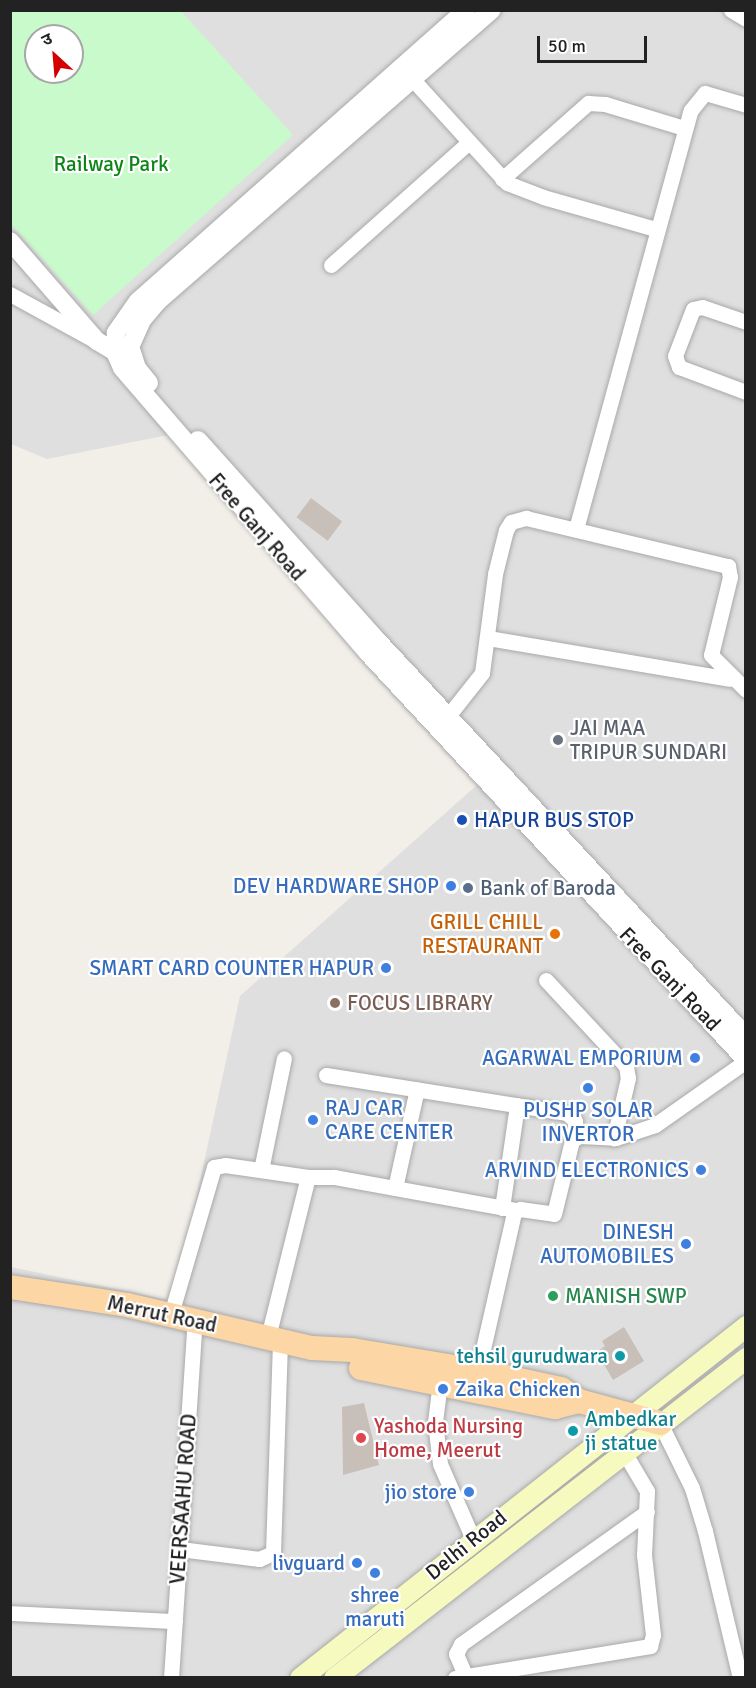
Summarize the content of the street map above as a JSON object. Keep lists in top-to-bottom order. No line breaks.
{"streets":{"main road":["Merrut Road","Delhi Road"],"street":["Free Ganj Road","VEERSAAHU ROAD"]},"crossings":[["Merrut Road","VEERSAAHU ROAD"],["Merrut Road","Delhi Road"]],"parks":["Railway Park"],"places":["JAI MAA TRIPUR SUNDARI","HAPUR BUS STOP","DEV HARDWARE SHOP","Bank of Baroda","GRILL CHILL RESTAURANT","SMART CARD COUNTER HAPUR","FOCUS LIBRARY","AGARWAL EMPORIUM","PUSHP SOLAR INVERTOR","RAJ CAR CARE CENTER","ARVIND ELECTRONICS","DINESH AUTOMOBILES","MANISH SWP","tehsil gurudwara","Zaika Chicken","Ambedkar ji statue","Yashoda Nursing Home, Meerut","jio store","livguard","shree maruti"],"scale_bar":"50 m","north":"top left"}
